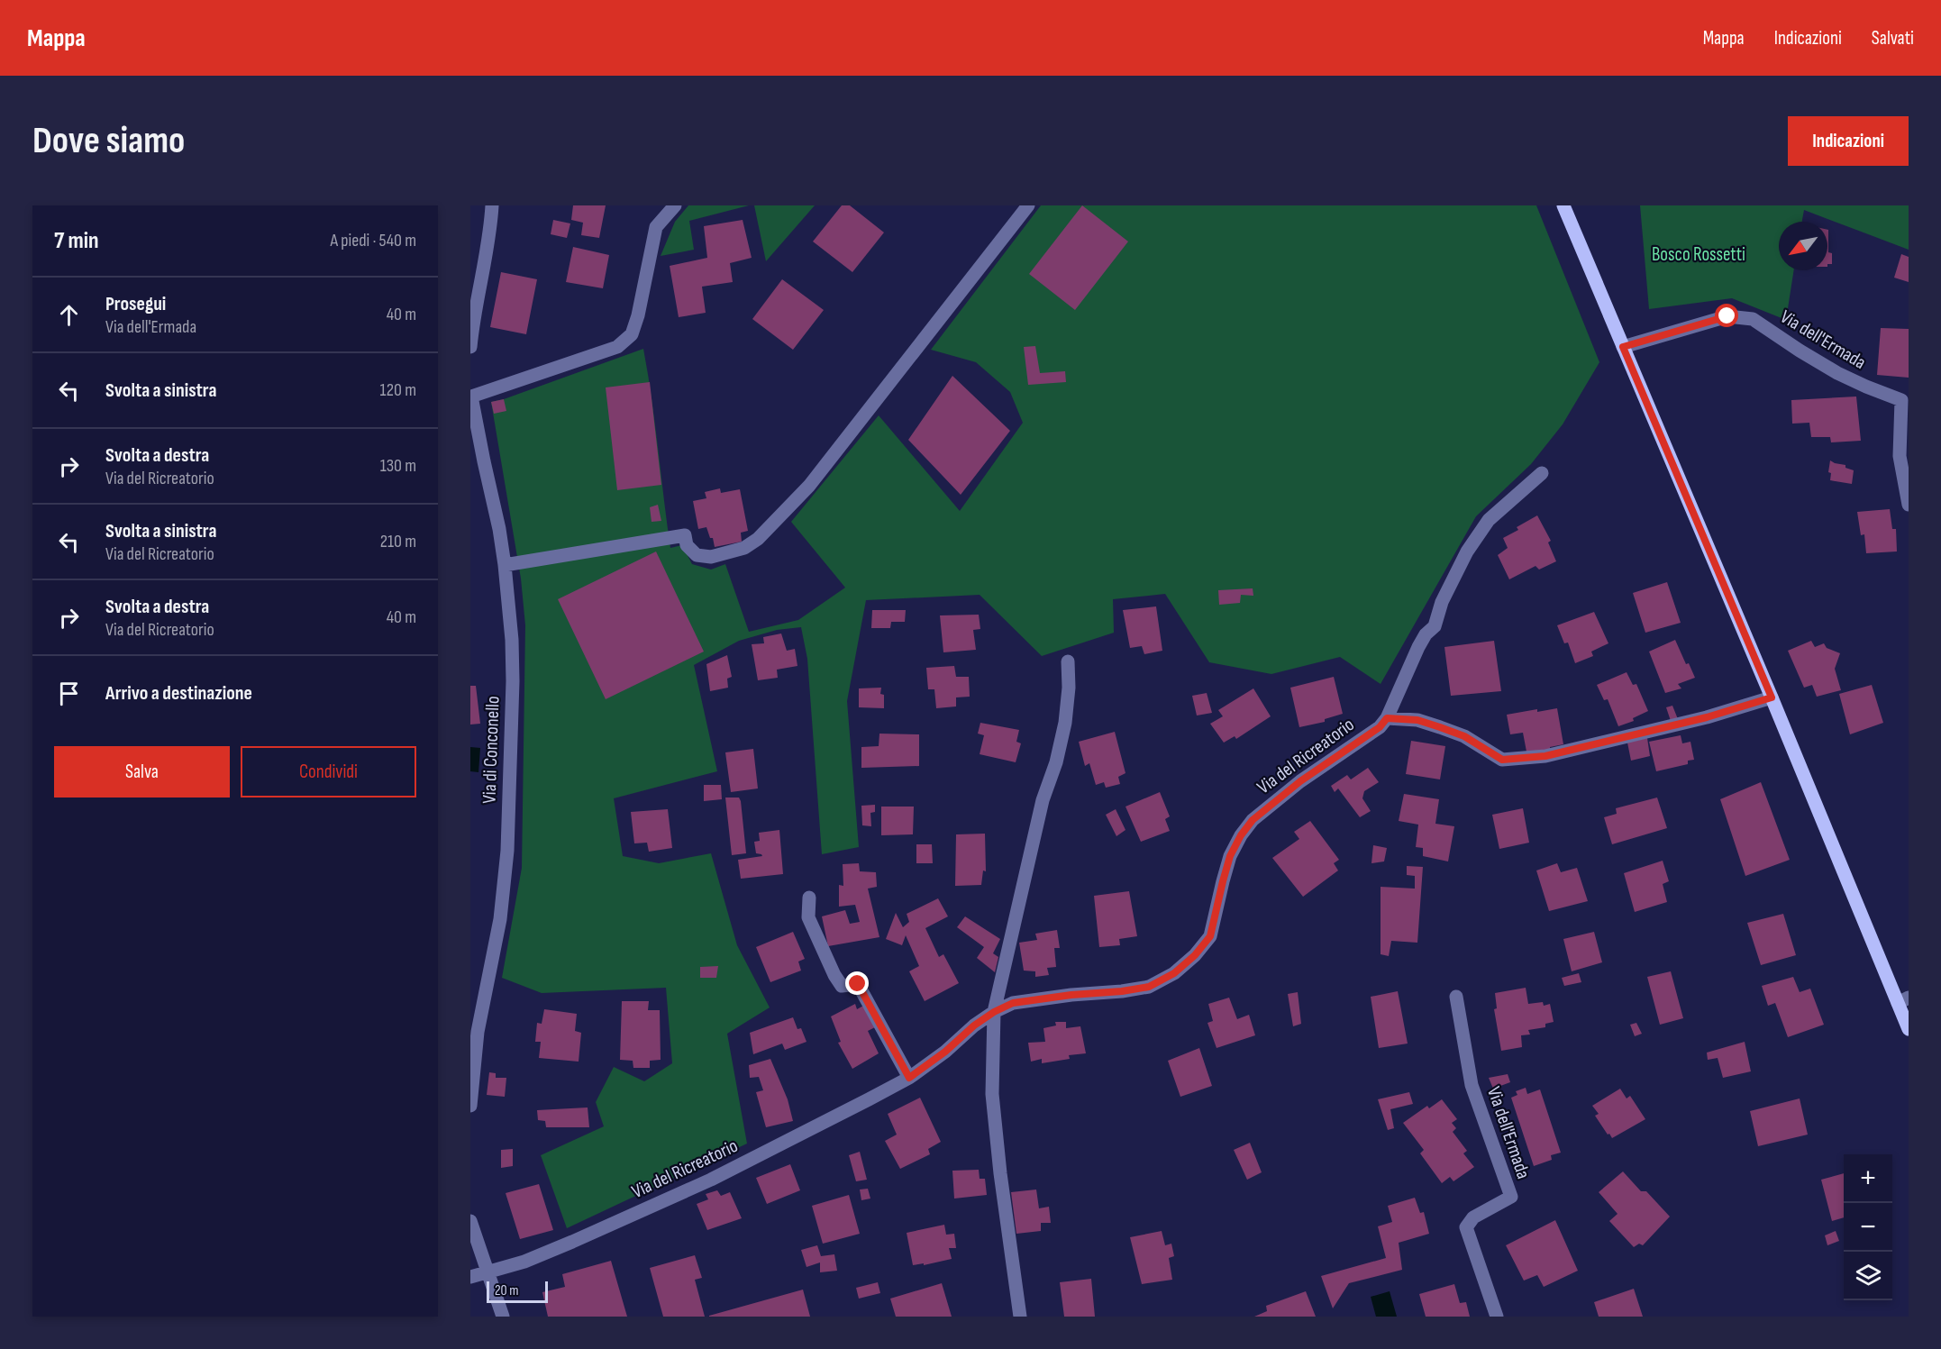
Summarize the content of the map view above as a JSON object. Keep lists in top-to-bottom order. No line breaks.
{"streets":{"street":["Via dell'Ermada","Via di Conconello","Via del Ricreatorio"]},"parks":["Bosco Rossetti"],"scale_bar":"20 m","north":"bottom left","page":{"header":"Mappa","nav":["Mappa","Indicazioni","Salvati"],"buttons":["Indicazioni",["Salva","Condividi"]],"title":"Dove siamo","heading":["7 min","A piedi · 540 m"],"list":[["Prosegui","Via dell'Ermada","40 m"],["Svolta a sinistra","120 m"],["Svolta a destra","Via del Ricreatorio","130 m"],["Svolta a sinistra","Via del Ricreatorio","210 m"],["Svolta a destra","Via del Ricreatorio","40 m"],"Arrivo a destinazione"],"map_buttons":["+","−"],"scale":"20 m"}}
